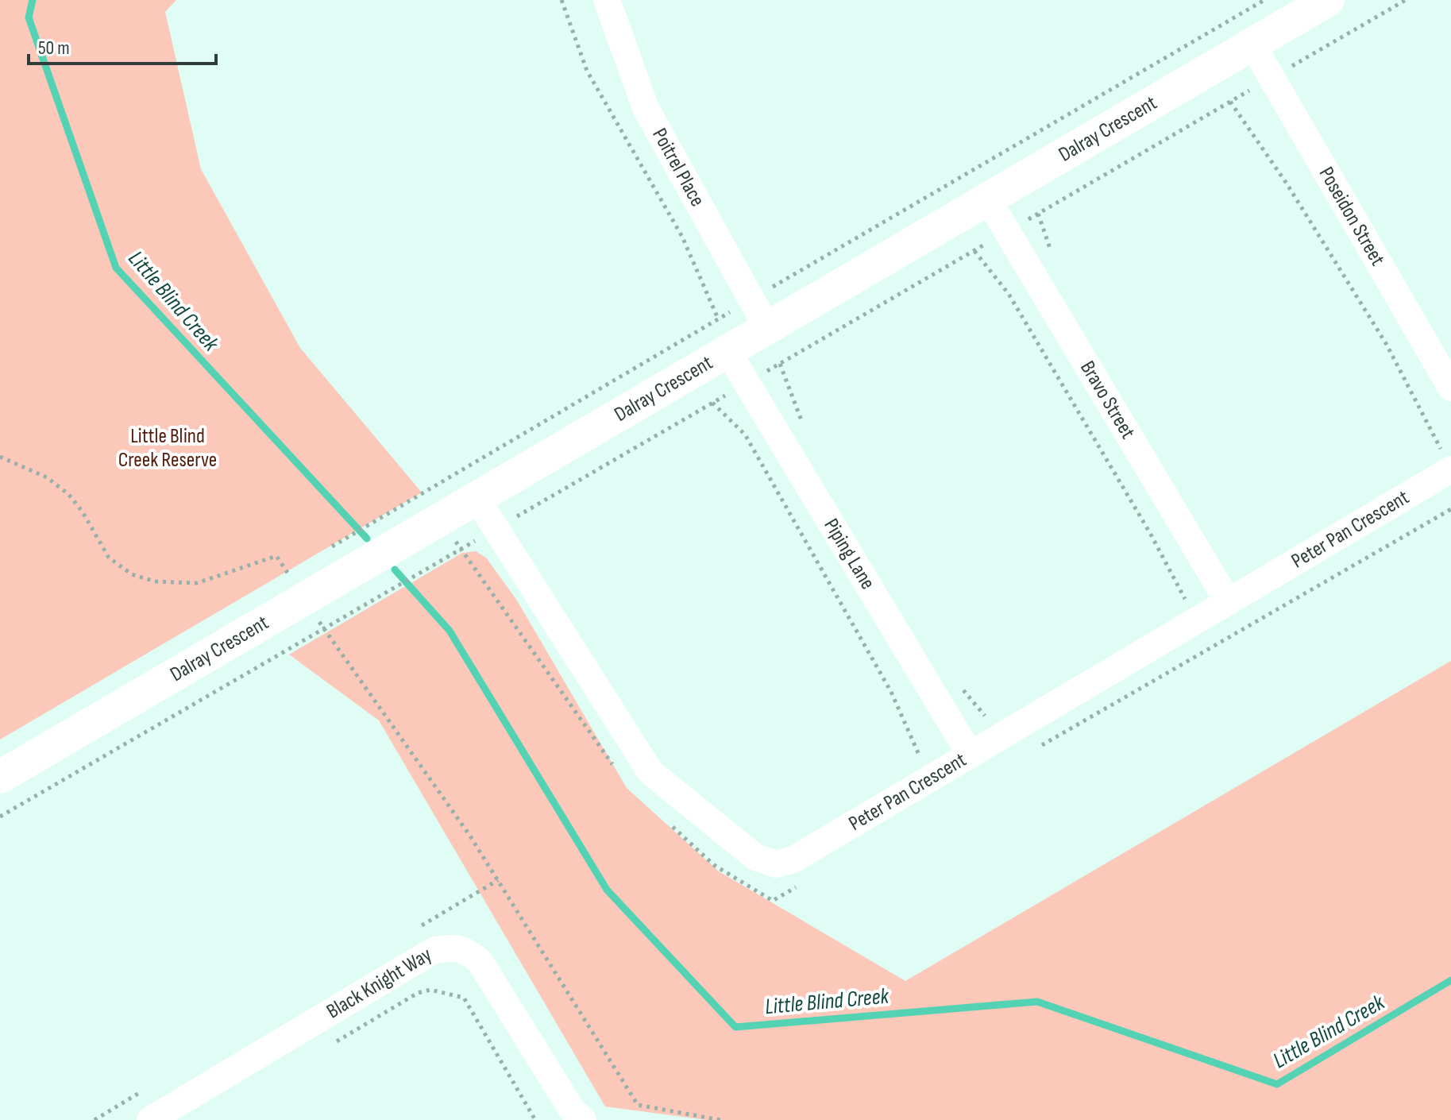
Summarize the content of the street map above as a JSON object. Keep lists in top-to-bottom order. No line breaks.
{"streets":{"street":["Dalray Crescent","Poitrel Place","Poseidon Street","Bravo Street","Peter Pan Crescent","Piping Lane","Black Knight Way"]},"crossings":[["Dalray Crescent","Poitrel Place"],["Dalray Crescent","Poseidon Street"],["Dalray Crescent","Bravo Street"],["Dalray Crescent","Peter Pan Crescent"],["Dalray Crescent","Piping Lane"],["Bravo Street","Peter Pan Crescent"],["Peter Pan Crescent","Piping Lane"]],"water":["Little Blind Creek"],"parks":["Little Blind Creek Reserve"],"scale_bar":"50 m"}
